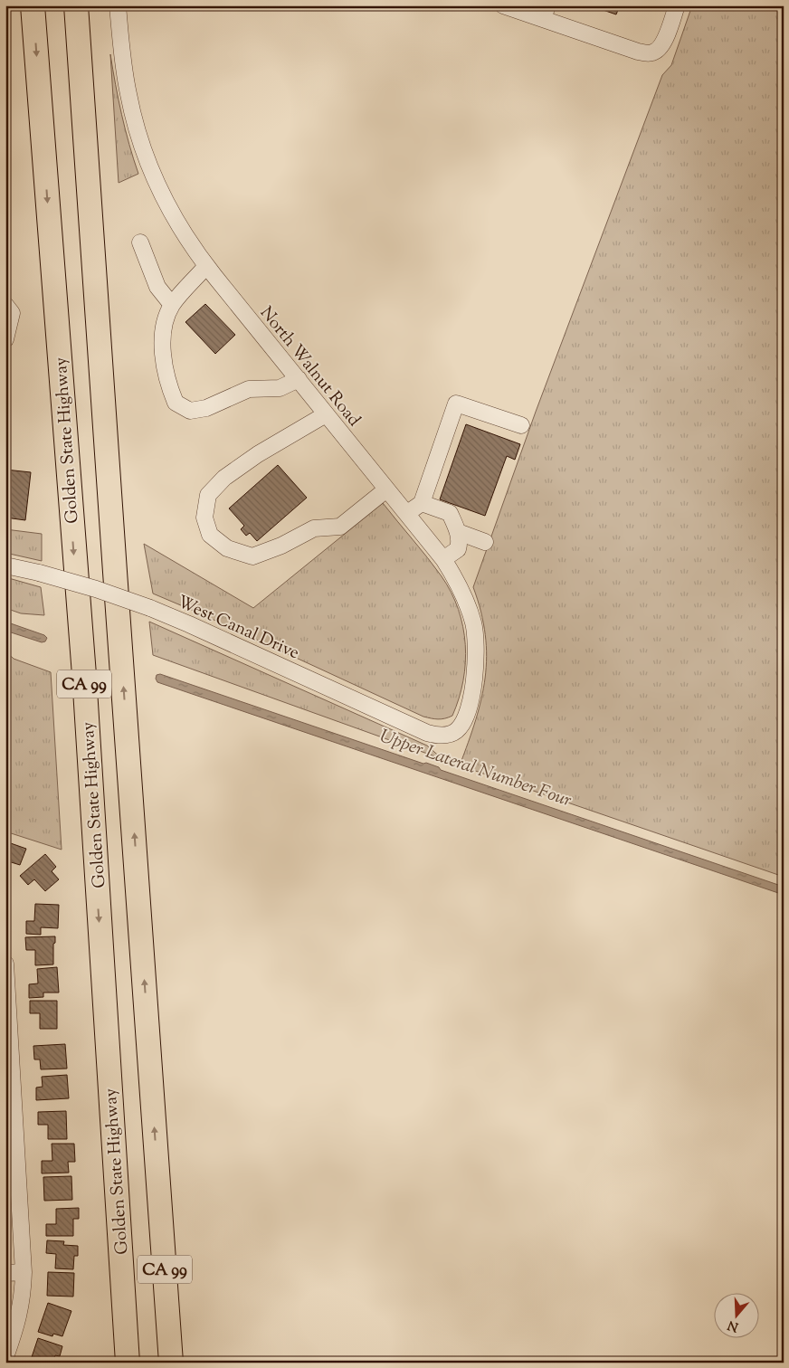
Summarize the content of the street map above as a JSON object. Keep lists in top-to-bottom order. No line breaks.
{"streets":{"highway":["Golden State Highway","CA 99"],"street":["North Walnut Road","West Canal Drive"]},"crossings":[["North Walnut Road","West Canal Drive"]],"water":["Upper Lateral Number Four"],"north":"bottom"}
